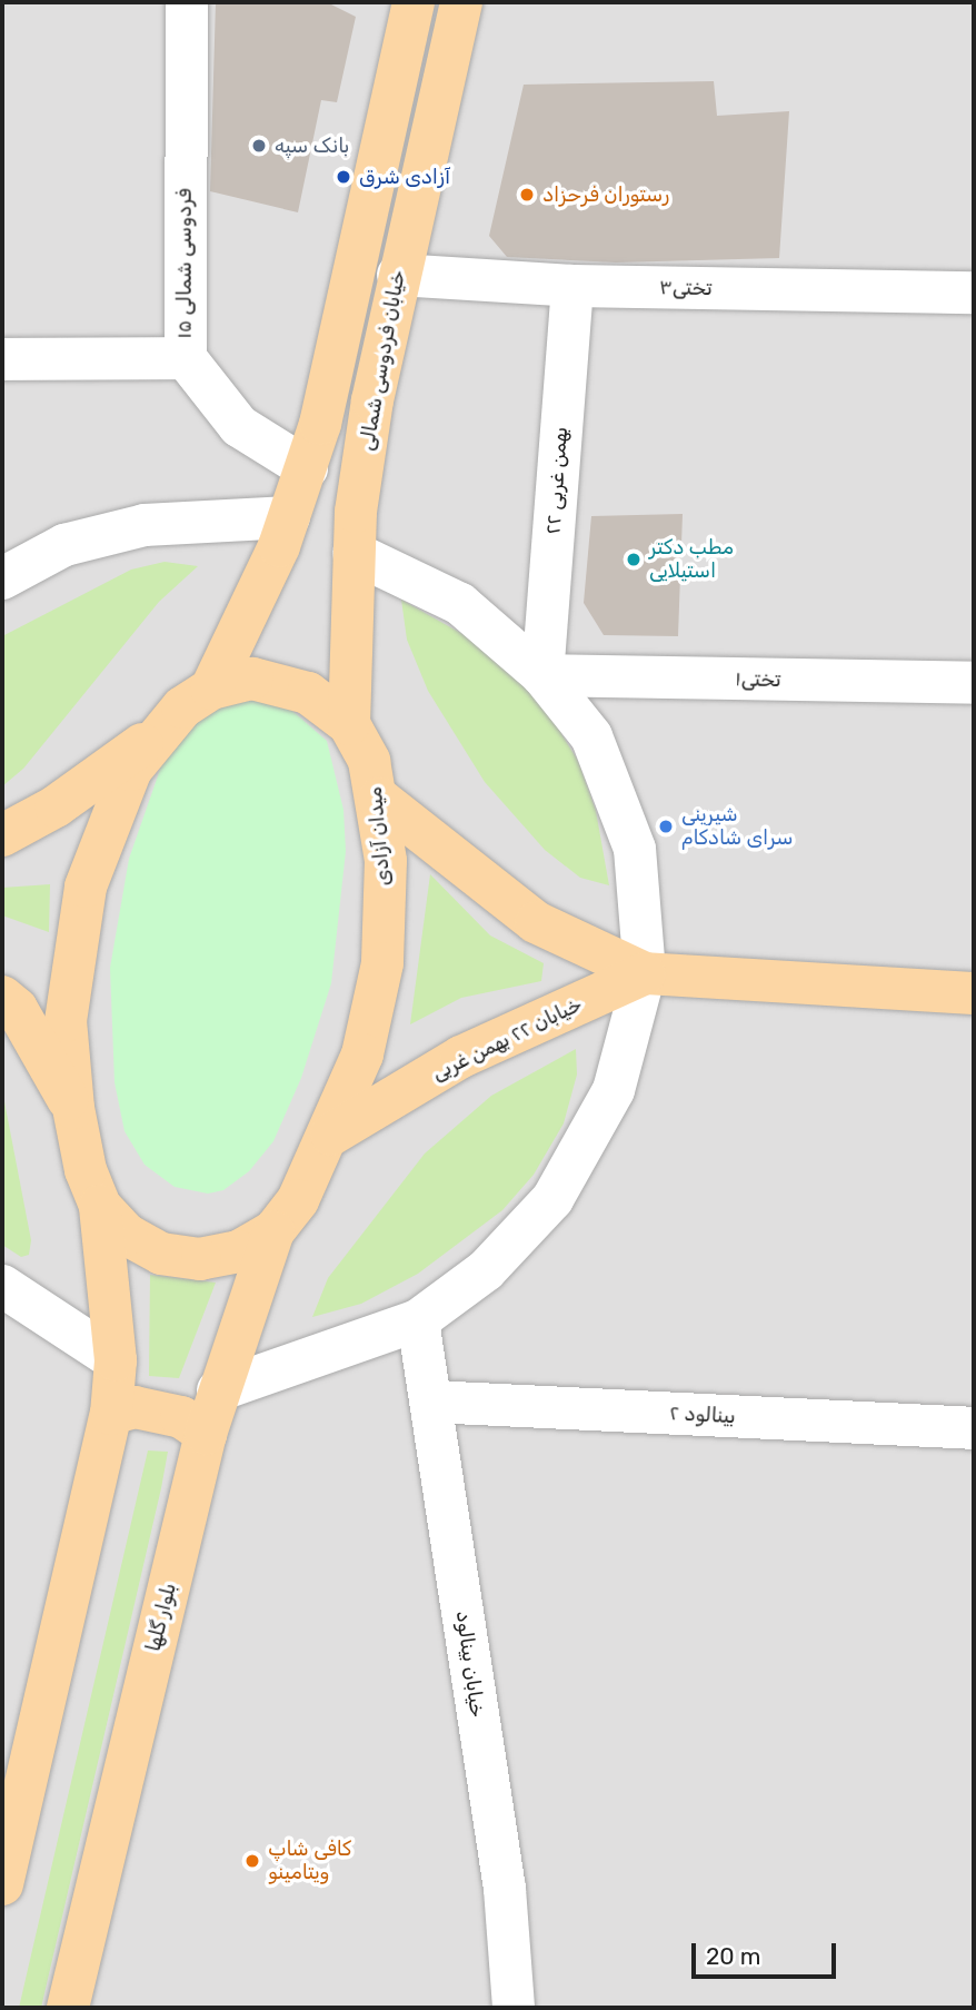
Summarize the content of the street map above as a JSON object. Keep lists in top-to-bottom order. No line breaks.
{"streets":{"main road":["خیابان فردوسی شمالی","میدان آزادی","خیابان ۲۲ بهمن غربی","بلوار گلها"],"street":["فردوسی شمالی ۱۵","تختی۳","۲۲ بهمن غربی","تختی۱","بینالود ۲","خیابان بینالود"]},"crossings":[["تختی۳","خیابان فردوسی شمالی"],["تختی۳","۲۲ بهمن غربی"],["خیابان فردوسی شمالی","میدان آزادی"],["۲۲ بهمن غربی","تختی۱"],["میدان آزادی","خیابان ۲۲ بهمن غربی"],["میدان آزادی","بلوار گلها"],["بینالود ۲","خیابان بینالود"]],"places":["بانک سپه","آزادی شرق","رستوران فرحزاد","مطب دکتر استیلایی","شیرینی سرای شادکام","کافی شاپ ویتامینو"],"scale_bar":"20 m"}
